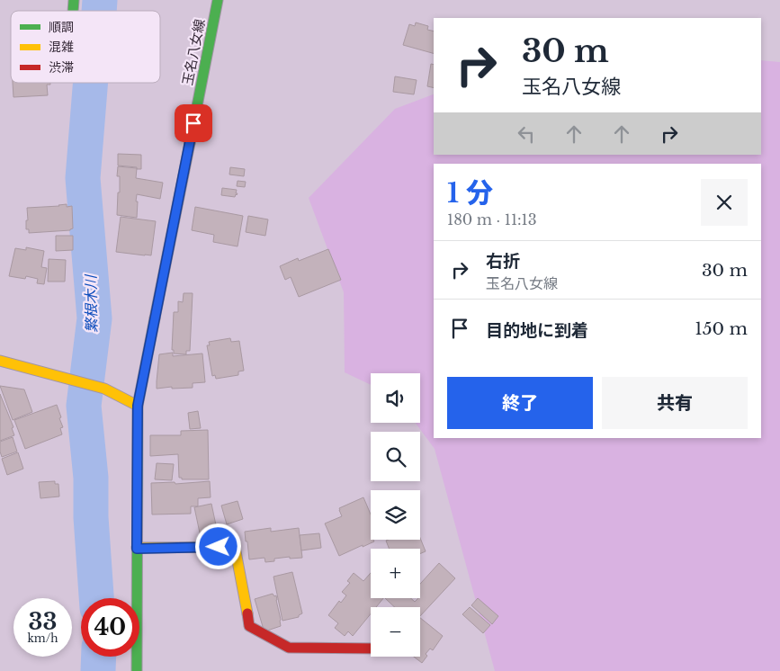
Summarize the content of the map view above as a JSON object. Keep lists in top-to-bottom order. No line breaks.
{"streets":{"main road":["玉名八女線"]},"water":["繁根木川"],"legend":["順調","混雑","渋滞"],"page":{"turn":["30 m","玉名八女線"],"heading":["1 分","180 m · 11:13"],"list":[{"name":"右折","note":"玉名八女線","value":"30 m"},{"name":"目的地に到着","value":"150 m"}],"buttons":["終了","共有"],"map_buttons":["+","−"],"speed":"33 km/h","limit":"40"}}
